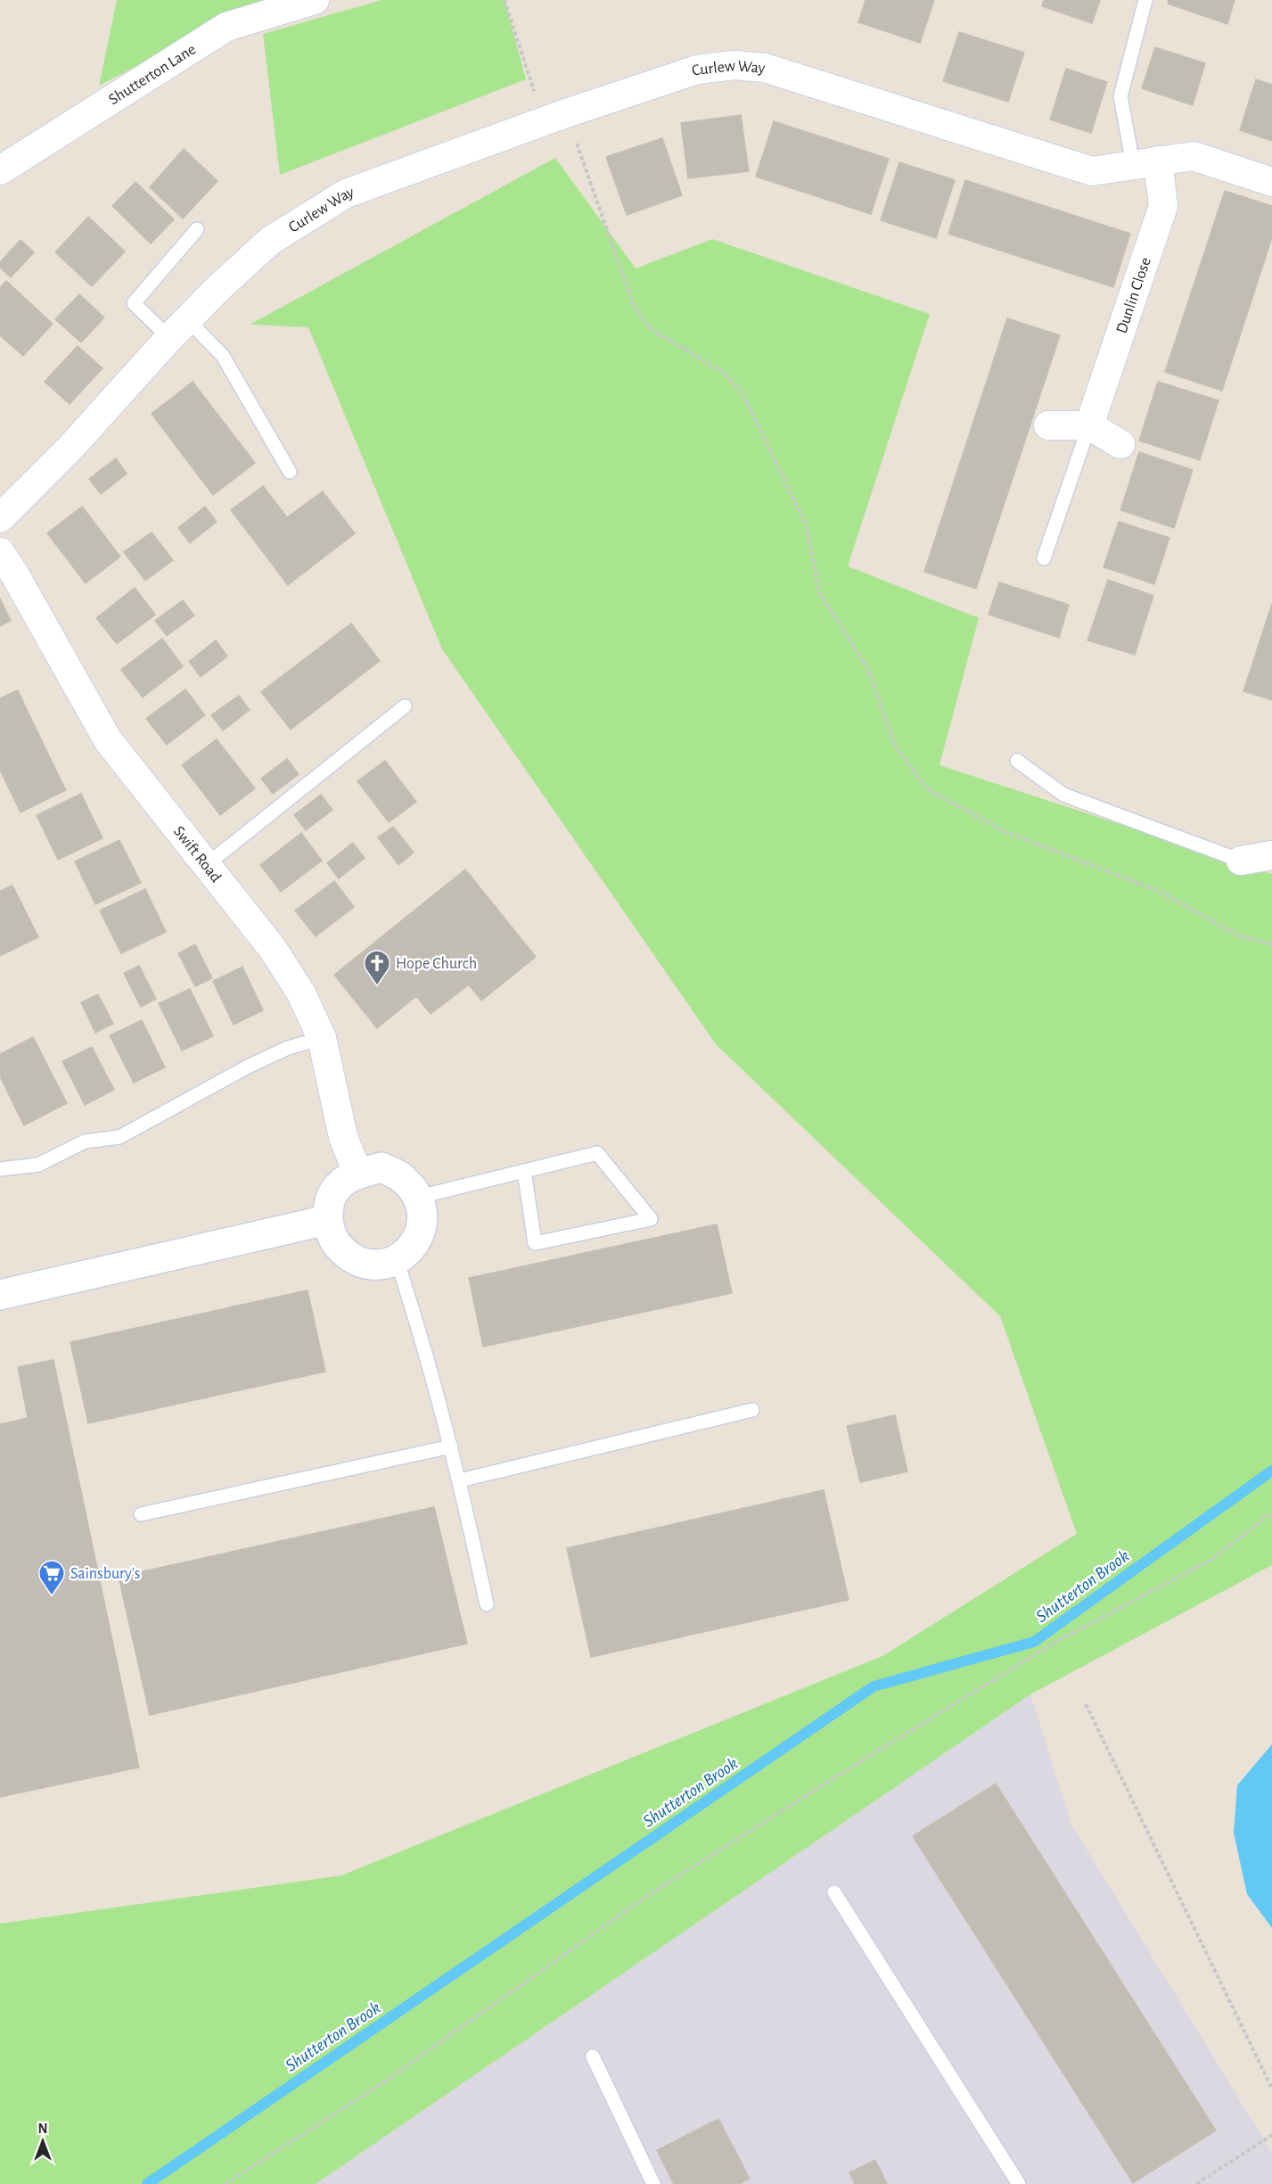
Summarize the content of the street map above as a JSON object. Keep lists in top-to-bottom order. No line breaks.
{"streets":{"street":["Curlew Way","Shutterton Lane","Dunlin Close","Swift Road"]},"crossings":[["Curlew Way","Dunlin Close"]],"water":["Shutterton Brook"],"places":{"church":["Hope Church"],"supermarket":["Sainsbury's"]},"north":"top"}
